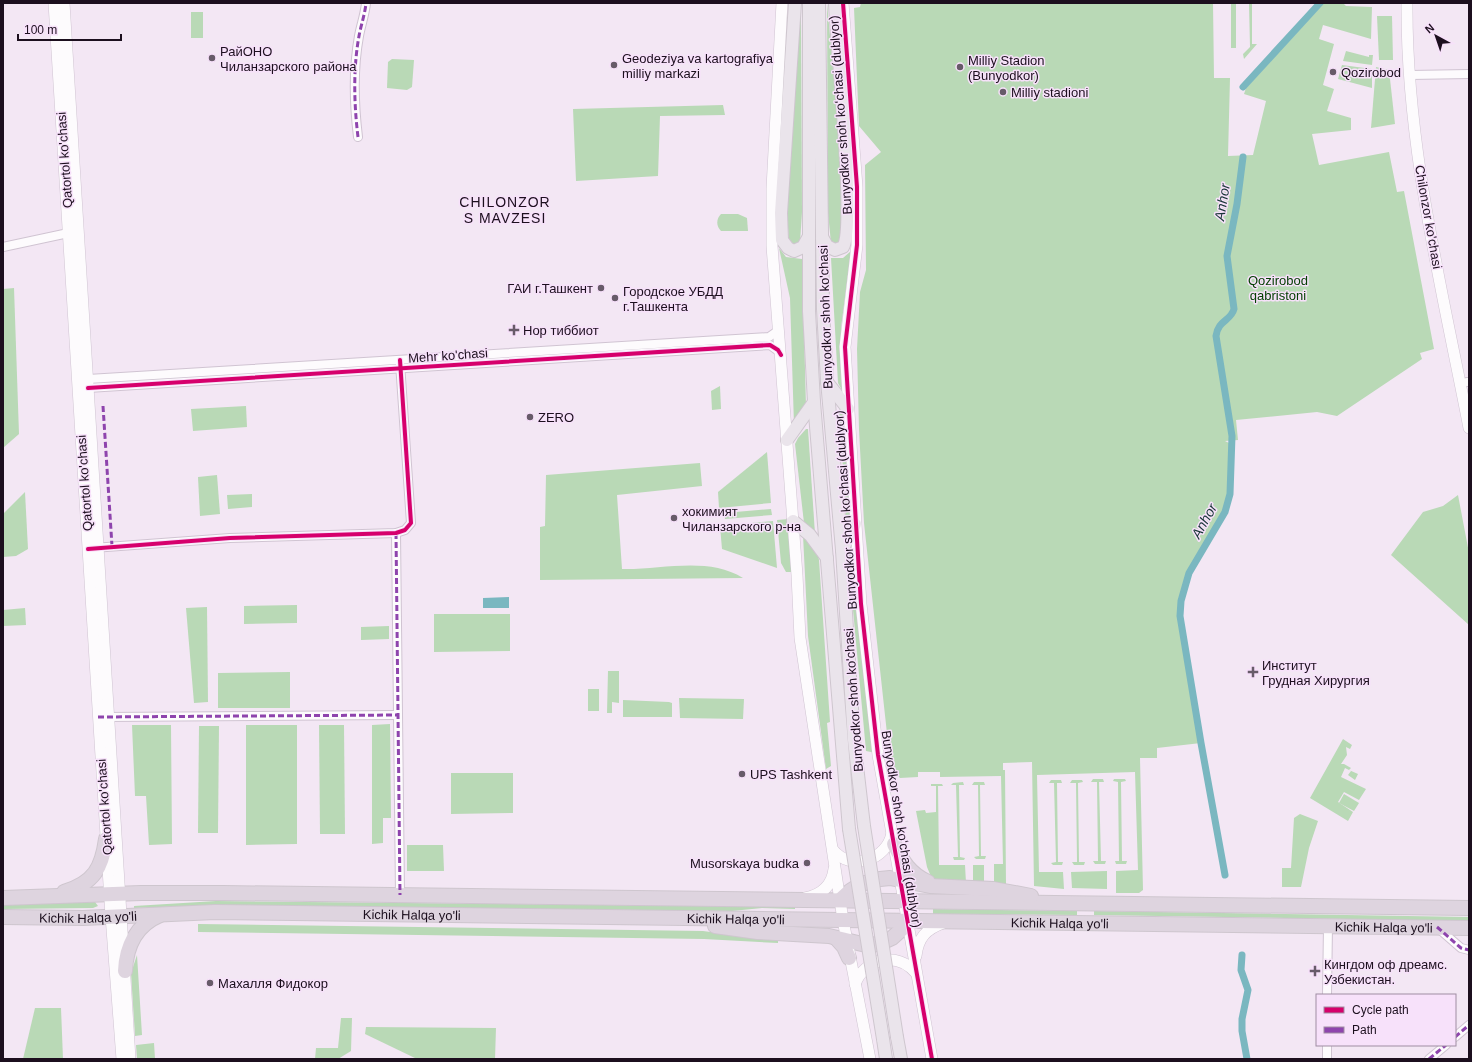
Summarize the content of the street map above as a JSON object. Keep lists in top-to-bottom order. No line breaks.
{"streets":{"highway":["Kichik Halqa yo'li"],"main road":["Bunyodkor shoh ko'chasi"],"street":["Bunyodkor shoh koʻchasi (dublyor)","Qatortol ko'chasi","Chilonzor ko'chasi","Mehr ko'chasi"]},"crossings":[["Bunyodkor shoh koʻchasi (dublyor)","Kichik Halqa yo'li"],["Qatortol ko'chasi","Mehr ko'chasi"],["Qatortol ko'chasi","Kichik Halqa yo'li"]],"districts":["CHILONZOR S MAVZESI"],"water":["Anhor"],"parks":["Qozirobod qabristoni"],"places":{"other":["РайОНО Чиланзарского района","Geodeziya va kartografiya milliy markazi","Milliy Stadion (Bunyodkor)","Qozirobod","Milliy stadioni","ГАИ г.Ташкент","Городское УБДД г.Ташкента","ZERO","хокимият Чиланзарского р-на","UPS Tashkent","Musorskaya budka","Махалля Фидокор"],"health":["Нор тиббиот","Институт Грудная Хирургия","Кингдом оф дреамс. Узбекистан."]},"legend":["Cycle path","Path"],"scale_bar":"100 m","north":"top left"}
